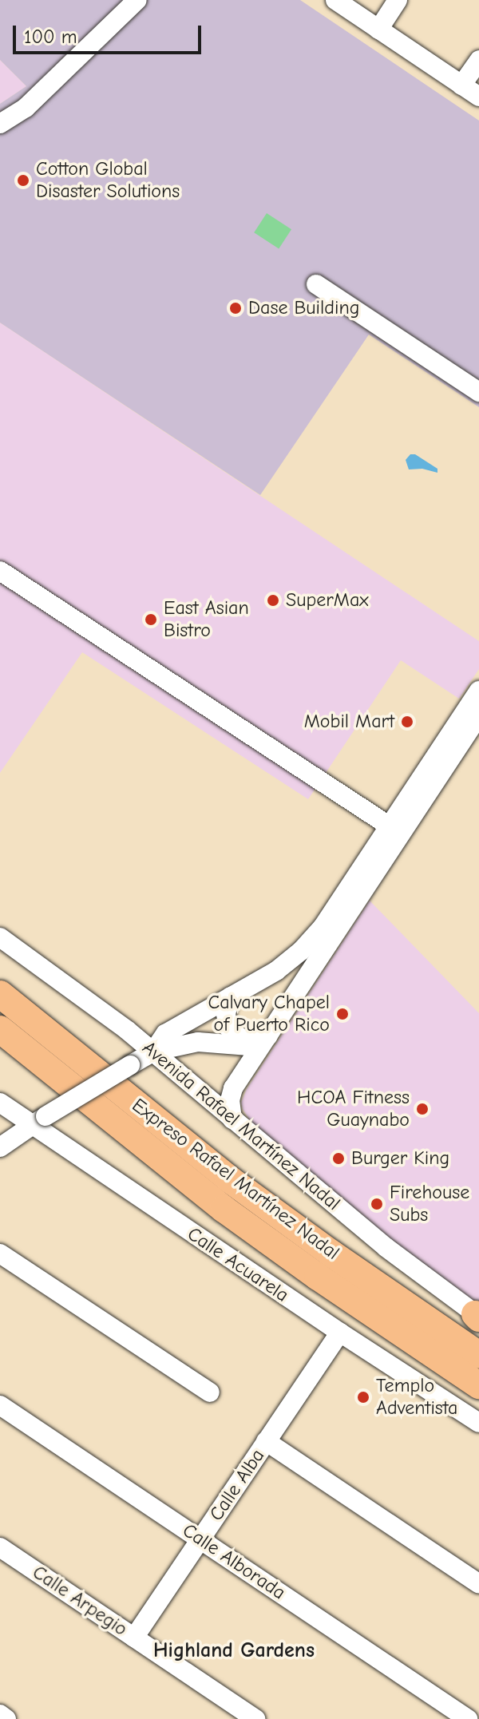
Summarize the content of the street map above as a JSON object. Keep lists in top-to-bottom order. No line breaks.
{"streets":{"highway":["Expreso Rafael Martínez Nadal"],"street":["Avenida Rafael Martínez Nadal","Calle Acuarela","Calle Alba","Calle Alborada","Calle Arpegio"]},"crossings":[["Calle Acuarela","Calle Alba"],["Calle Alba","Calle Alborada"],["Calle Alba","Calle Arpegio"]],"districts":["Highland Gardens"],"places":["Cotton Global Disaster Solutions","Dase Building","SuperMax","East Asian Bistro","Mobil Mart","Calvary Chapel of Puerto Rico","HCOA Fitness Guaynabo","Burger King","Firehouse Subs","Templo Adventista"],"scale_bar":"100 m"}
